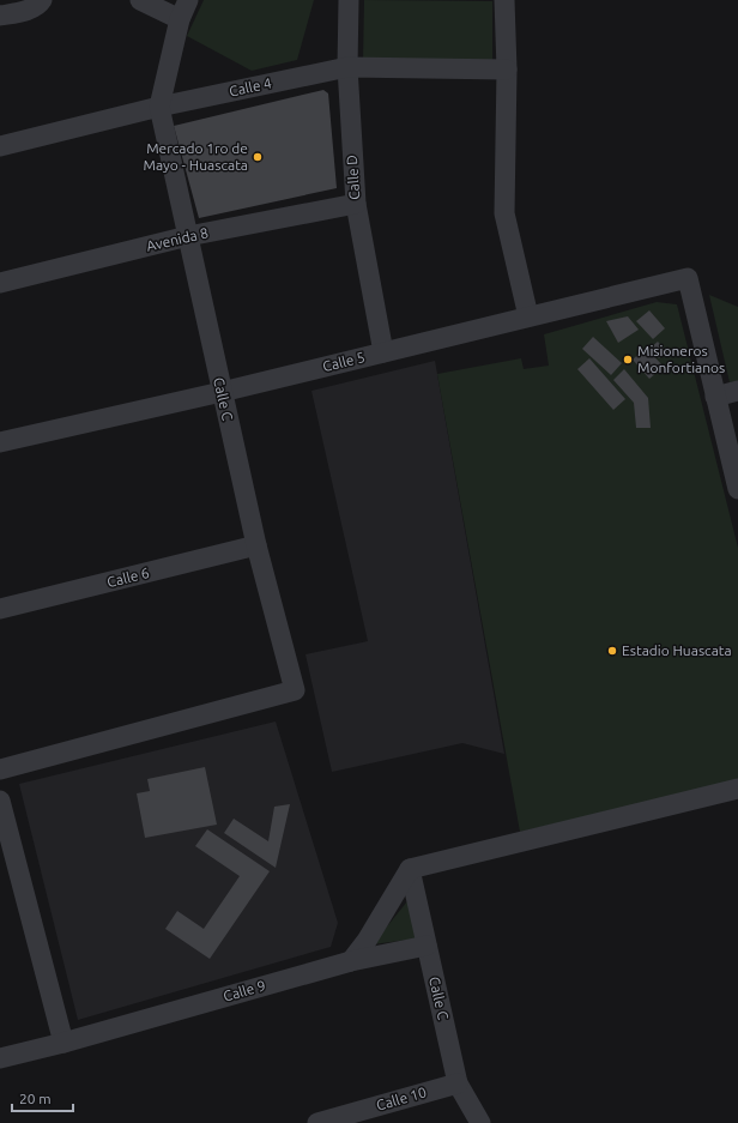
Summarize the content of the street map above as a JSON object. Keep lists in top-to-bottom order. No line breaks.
{"streets":{"street":["Calle 4","Calle D","Avenida 8","Calle 5","Calle C","Calle 6","Calle 9","Calle 10"]},"crossings":[["Calle 4","Calle D"],["Calle 4","Calle C"],["Calle D","Avenida 8"],["Calle D","Calle 5"],["Avenida 8","Calle C"],["Calle 5","Calle C"],["Calle C","Calle 6"],["Calle C","Calle 9"],["Calle C","Calle 10"]],"places":["Mercado 1ro de Mayo - Huascata","Misioneros Monfortianos","Estadio Huascata"],"scale_bar":"20 m"}
